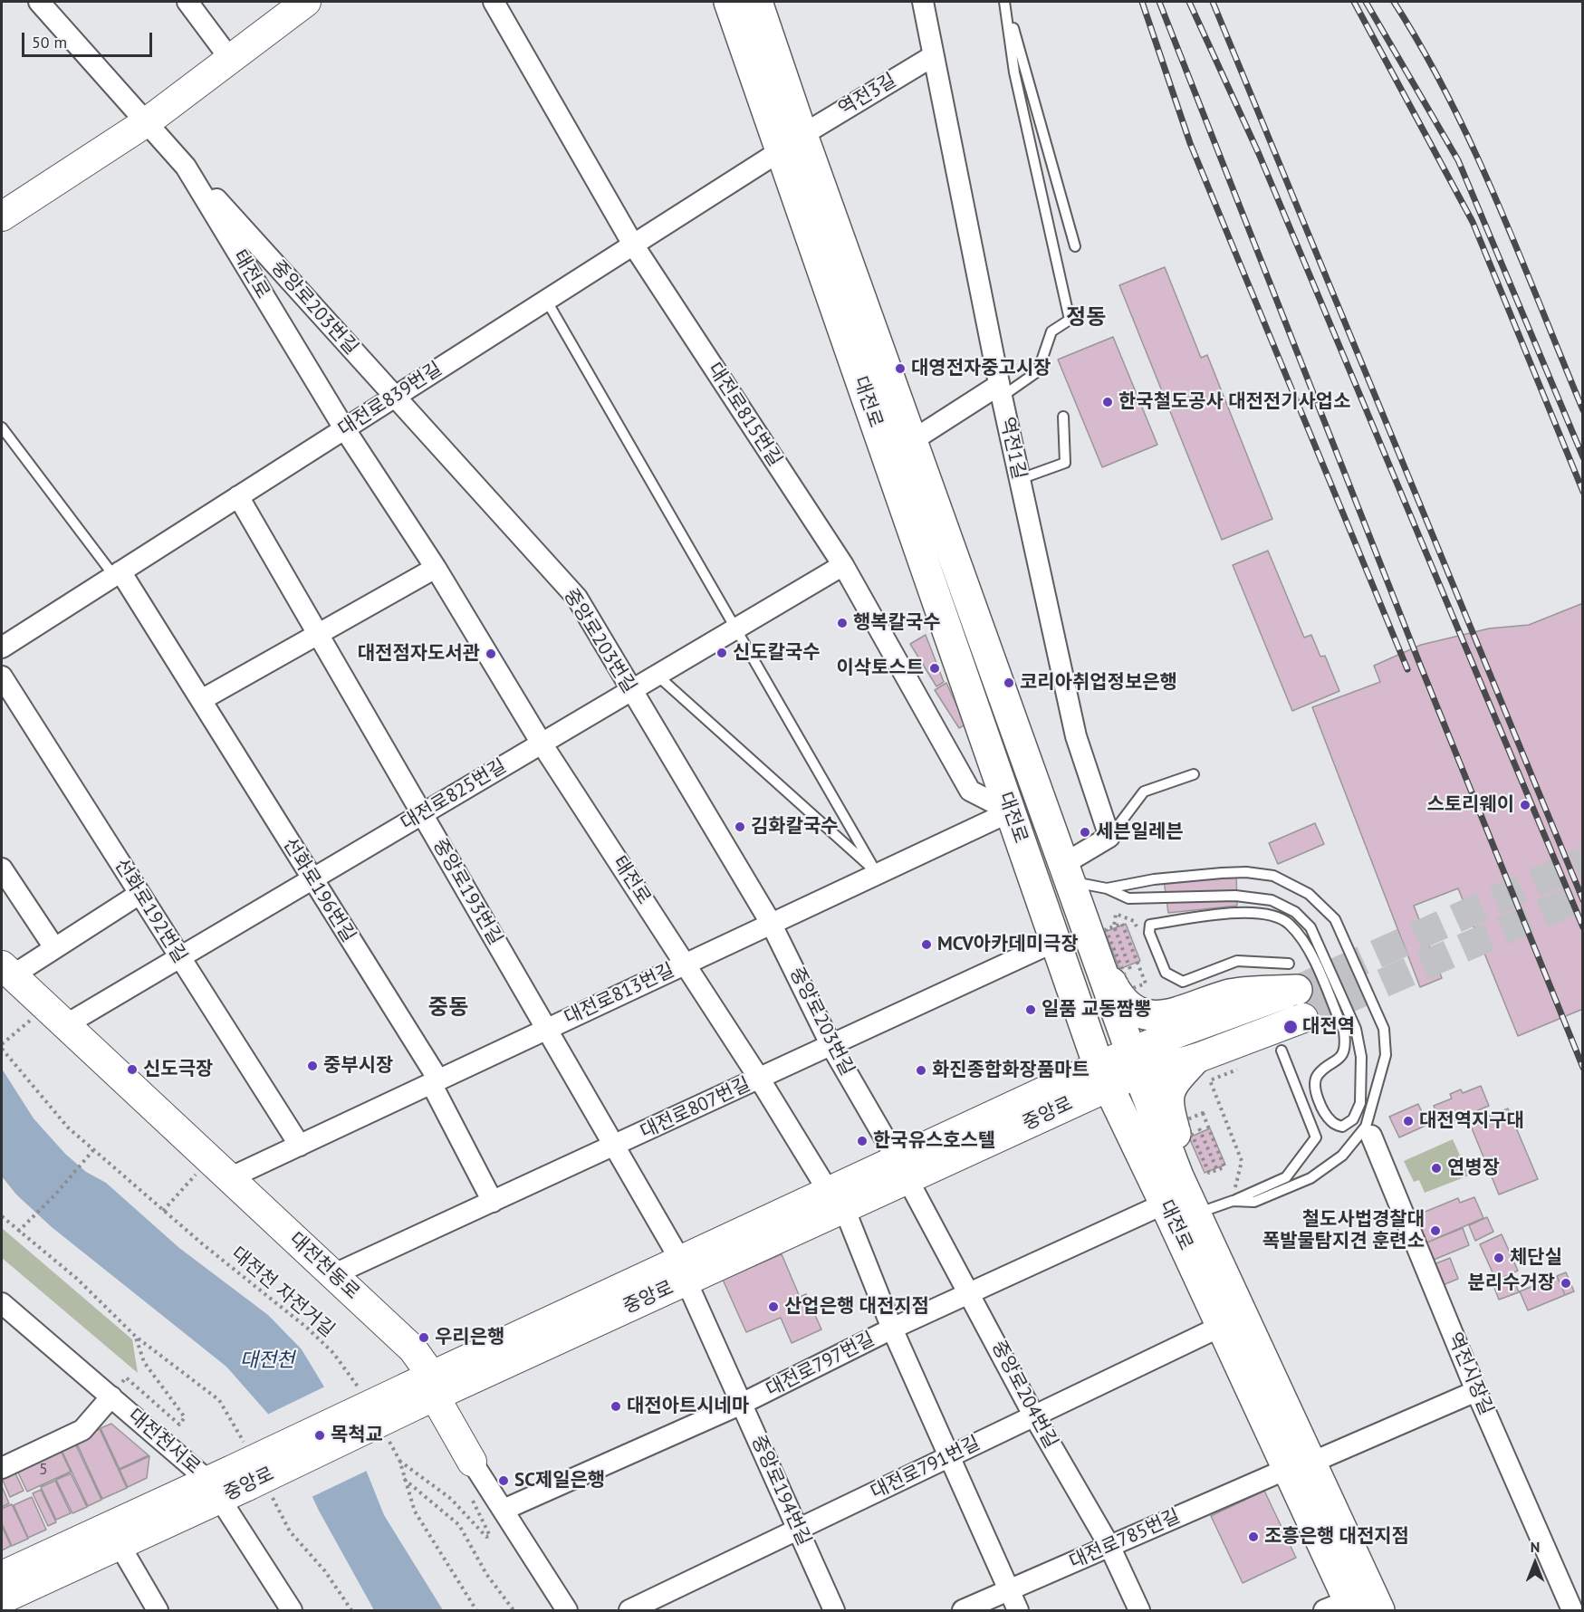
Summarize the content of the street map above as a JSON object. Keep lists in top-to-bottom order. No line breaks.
{"streets":{"main road":["대전로","중앙로","대전천동로"],"street":["역전3길","태전로","중앙로203번길","대전로839번길","대전로815번길","역전1길","대전로825번길","선화로196번길","중앙로193번길","선화로192번길","대전로813번길","대전로807번길","대전로797번길","역전시장길","중앙로204번길","대전천서로","대전로791번길","중앙로194번길","대전로785번길"],"path":["대전천 자전거길"]},"crossings":[["역전3길","대전로839번길"],["역전3길","대전로"],["역전3길","역전1길"],["태전로","중앙로203번길"],["태전로","대전로839번길"],["태전로","대전로825번길"],["태전로","대전로813번길"],["태전로","대전로807번길"],["태전로","중앙로"],["태전로","대전로797번길"],["태전로","대전로791번길"],["태전로","대전로785번길"],["중앙로203번길","대전로839번길"],["중앙로203번길","대전로825번길"],["중앙로203번길","대전로813번길"],["중앙로203번길","대전로807번길"],["중앙로203번길","중앙로"],["중앙로203번길","중앙로204번길"],["대전로839번길","대전로"],["대전로839번길","대전로815번길"],["대전로839번길","선화로196번길"],["대전로839번길","중앙로193번길"],["대전로","대전로815번길"],["대전로","대전로813번길"],["대전로","대전로807번길"],["대전로","중앙로"],["대전로","대전로797번길"],["대전로","대전로791번길"],["대전로","대전로785번길"],["대전로815번길","대전로825번길"],["대전로815번길","대전로813번길"],["대전로825번길","선화로196번길"],["대전로825번길","중앙로193번길"],["대전로825번길","선화로192번길"],["대전로825번길","대전천동로"],["선화로196번길","대전로813번길"],["선화로196번길","대전로807번길"],["중앙로193번길","대전로813번길"],["중앙로193번길","대전로807번길"],["중앙로193번길","중앙로"],["중앙로193번길","중앙로194번길"],["선화로192번길","대전로813번길"],["선화로192번길","대전천동로"],["대전로813번길","대전천동로"],["대전로807번길","대전천동로"],["중앙로","대전천동로"],["중앙로","중앙로204번길"],["중앙로","대전천서로"],["중앙로","중앙로194번길"],["대전천동로","대전로797번길"],["대전로797번길","중앙로204번길"],["대전로797번길","중앙로194번길"],["역전시장길","대전로785번길"],["중앙로204번길","대전로791번길"],["중앙로204번길","대전로785번길"],["대전로791번길","중앙로194번길"]],"districts":["정동","중동"],"water":["대전천"],"places":["대영전자중고시장","한국철도공사 대전전기사업소","행복칼국수","신도칼국수","대전점자도서관","이삭토스트","코리아취업정보은행","스토리웨이","김화칼국수","세븐일레븐","MCV아카데미극장","일품 교동짬뽕","대전역","중부시장","신도극장","화진종합화장품마트","대전역지구대","한국유스호스텔","연병장","철도사법경찰대 폭발물탐지견 훈련소","체단실","분리수거장","산업은행 대전지점","우리은행","대전아트시네마","목척교","SC제일은행","조흥은행 대전지점"],"house_numbers":["5"],"scale_bar":"50 m","north":"top"}
